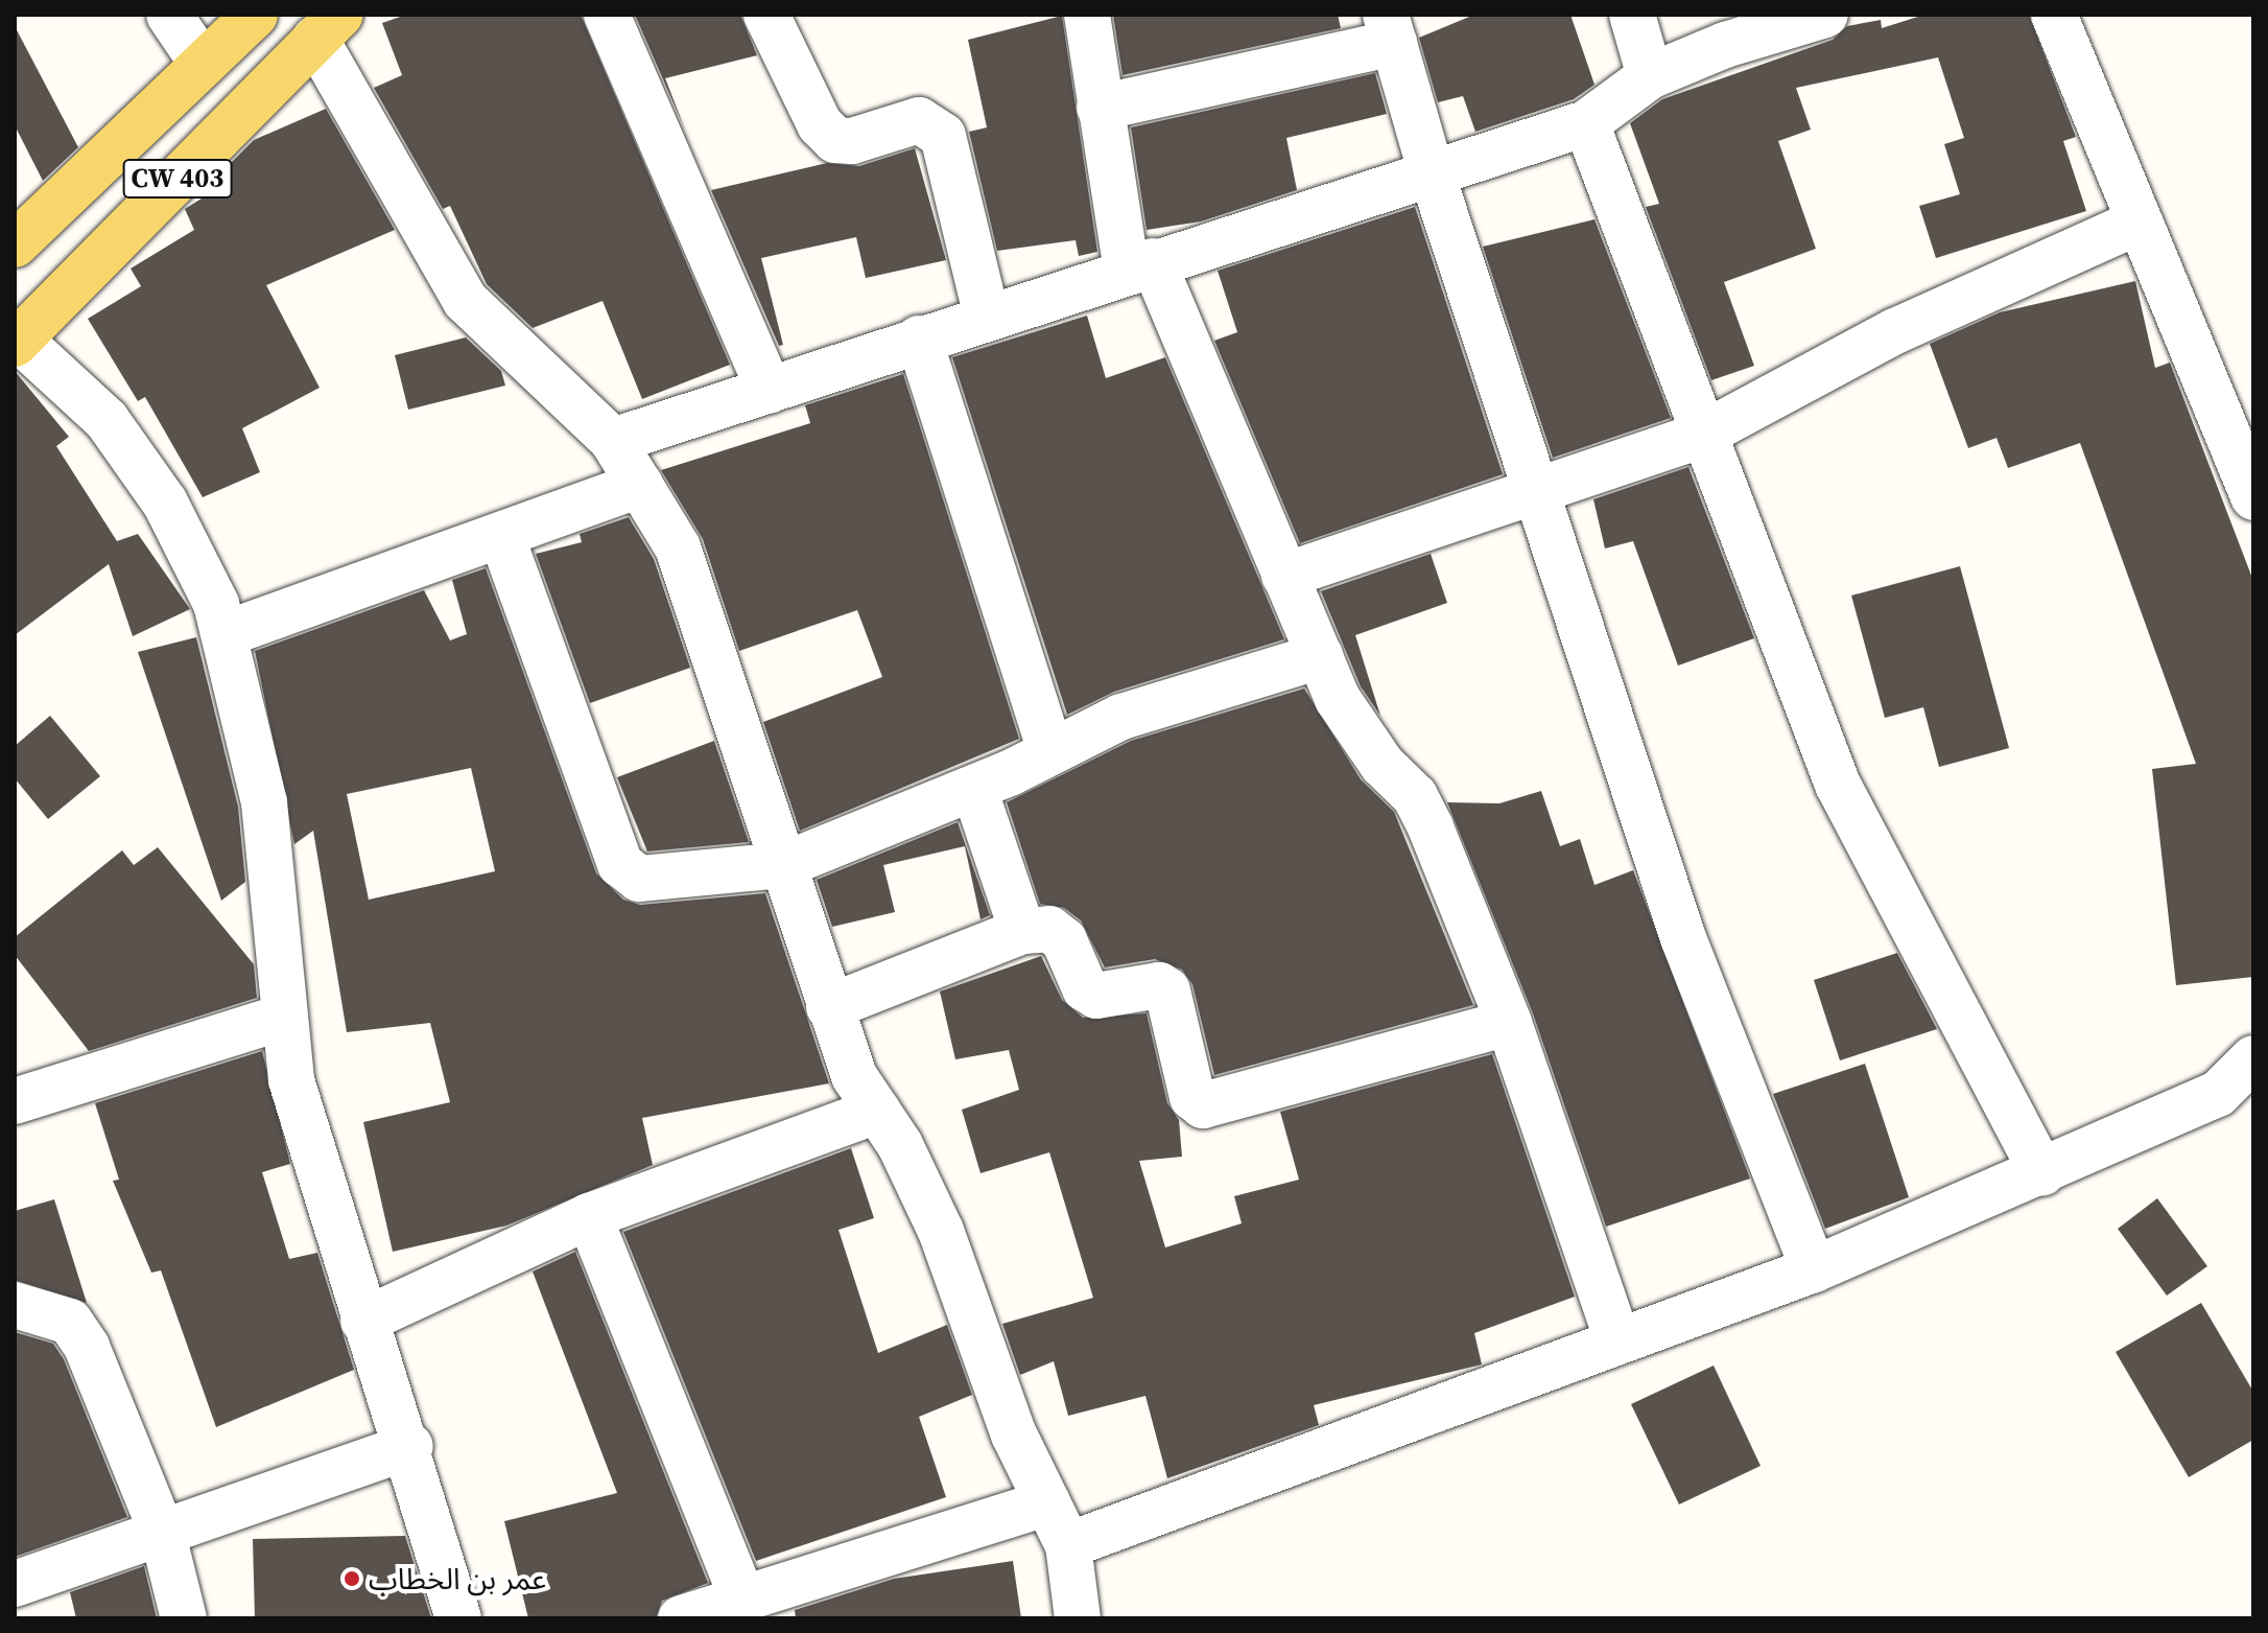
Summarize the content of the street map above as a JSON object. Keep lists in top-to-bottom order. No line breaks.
{"streets":{"main road":["CW 403"]},"places":["عمر بن الخطاب"]}
